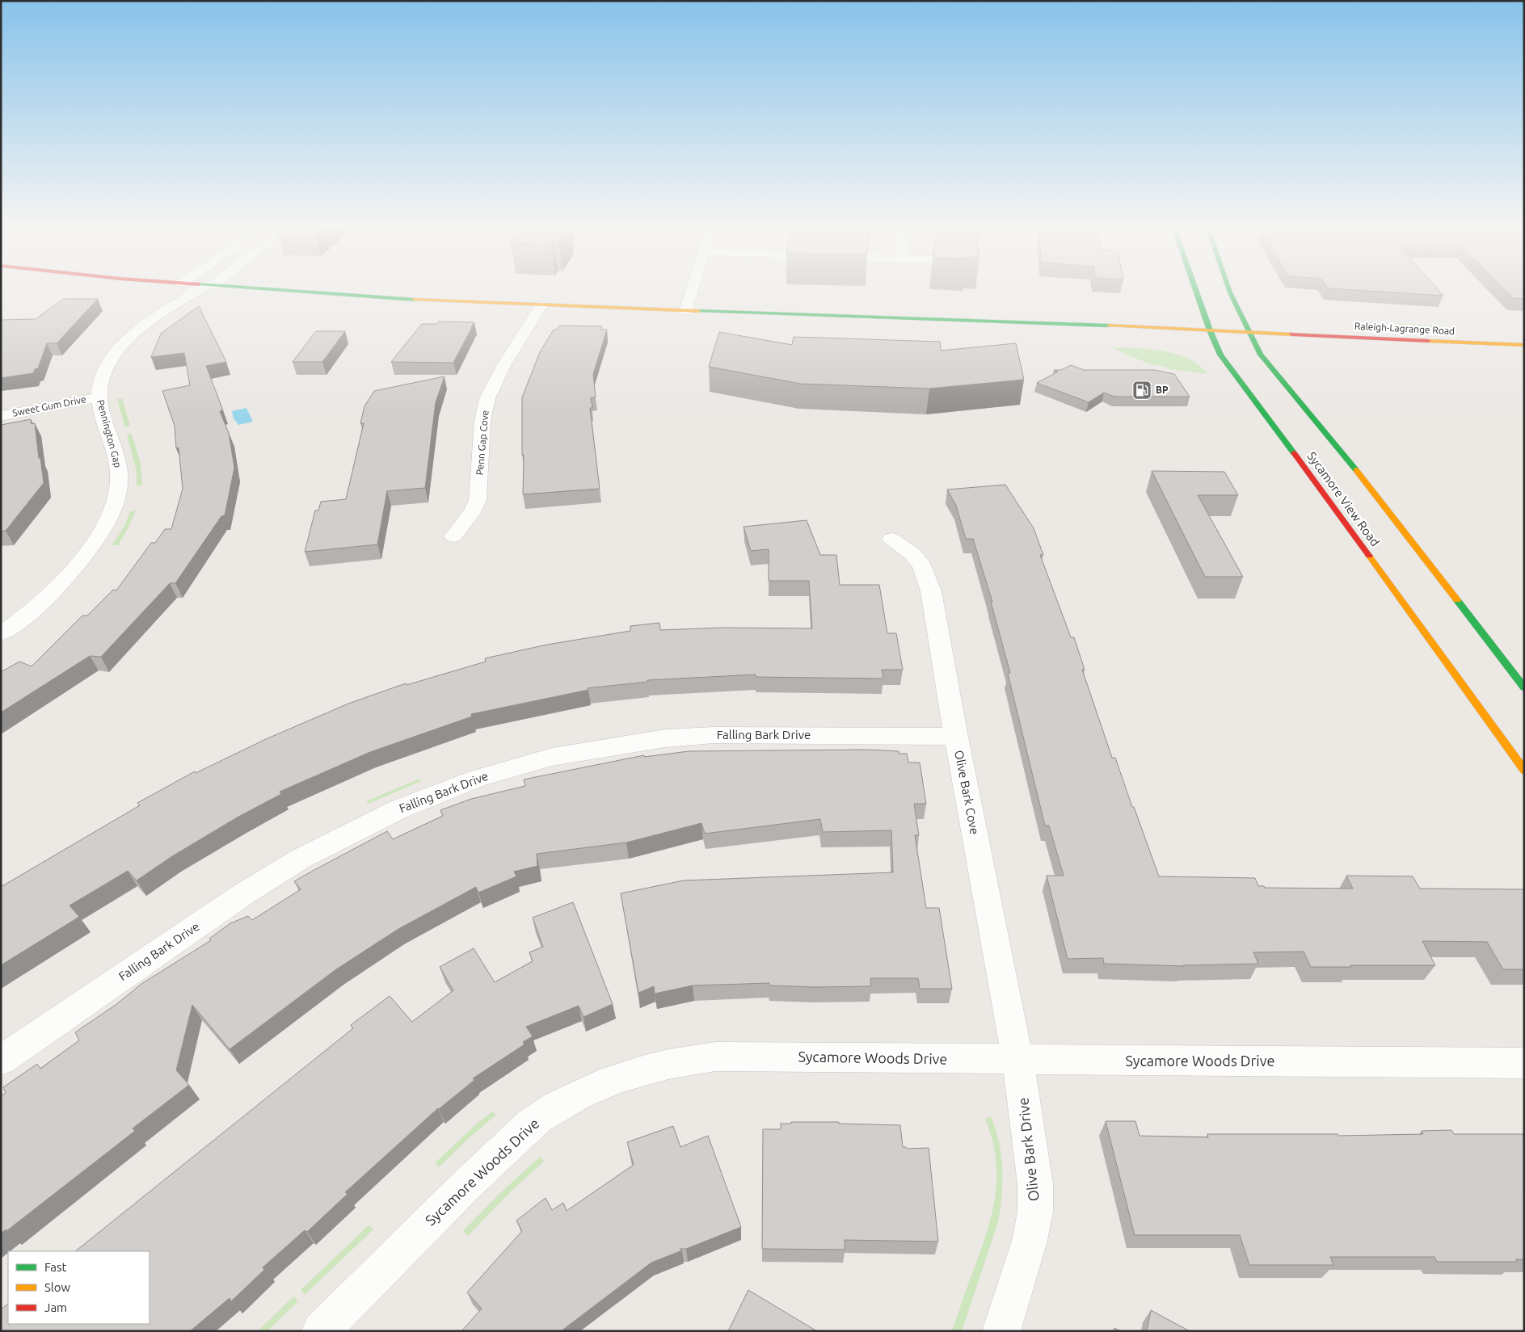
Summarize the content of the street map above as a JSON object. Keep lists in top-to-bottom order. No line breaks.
{"streets":{"main road":["Raleigh-Lagrange Road","Sycamore View Road"],"street":["Sweet Gum Drive","Pennington Gap","Penn Gap Cove","Falling Bark Drive","Olive Bark Cove","Sycamore Woods Drive","Olive Bark Drive"]},"crossings":[["Raleigh-Lagrange Road","Penn Gap Cove"],["Raleigh-Lagrange Road","Sycamore View Road"],["Sweet Gum Drive","Pennington Gap"],["Falling Bark Drive","Olive Bark Cove"],["Olive Bark Cove","Sycamore Woods Drive"],["Olive Bark Cove","Olive Bark Drive"],["Sycamore Woods Drive","Olive Bark Drive"]],"places":{"fuel station":["BP"]},"legend":["Fast","Slow","Jam"]}
